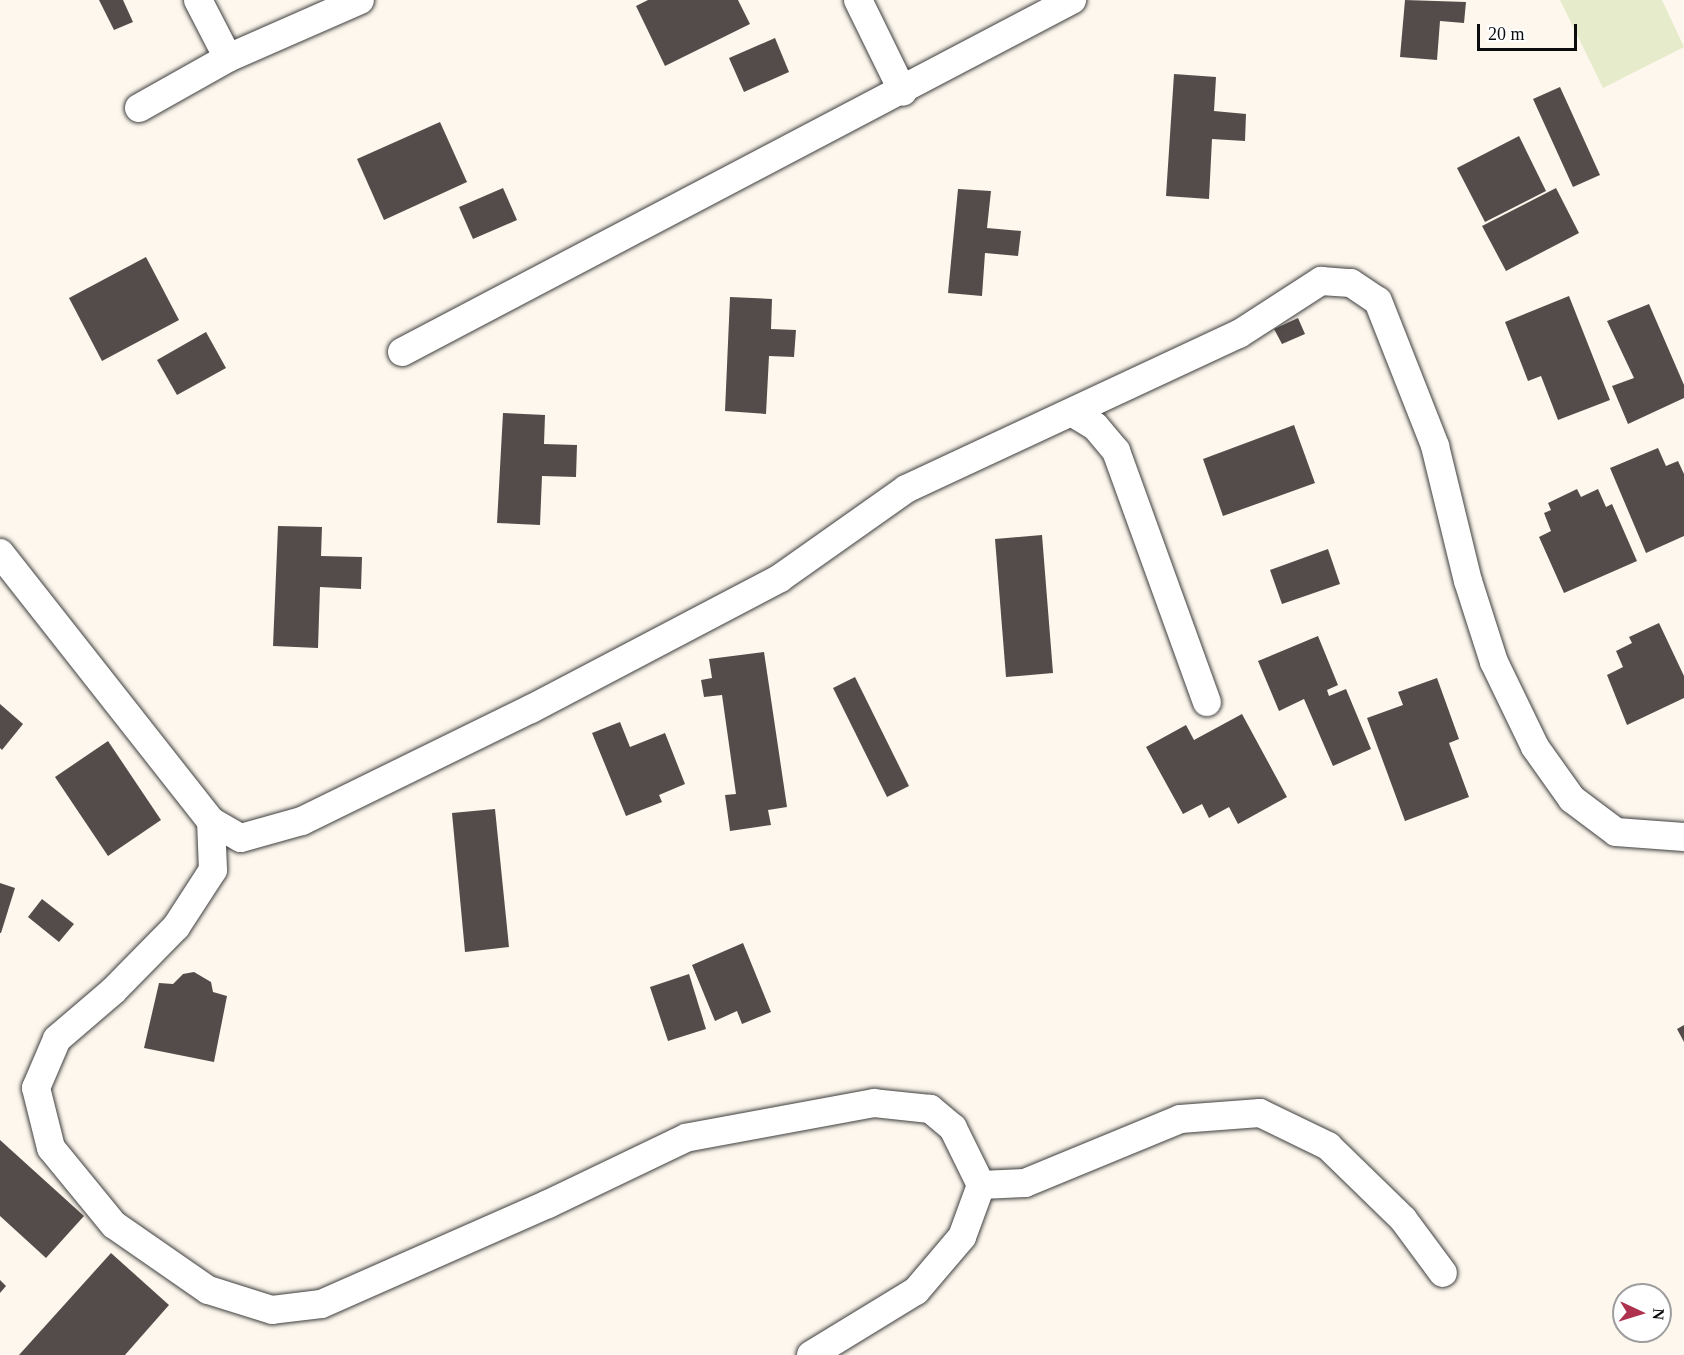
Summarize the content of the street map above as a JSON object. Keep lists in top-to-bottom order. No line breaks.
{"scale_bar":"20 m","north":"right"}
